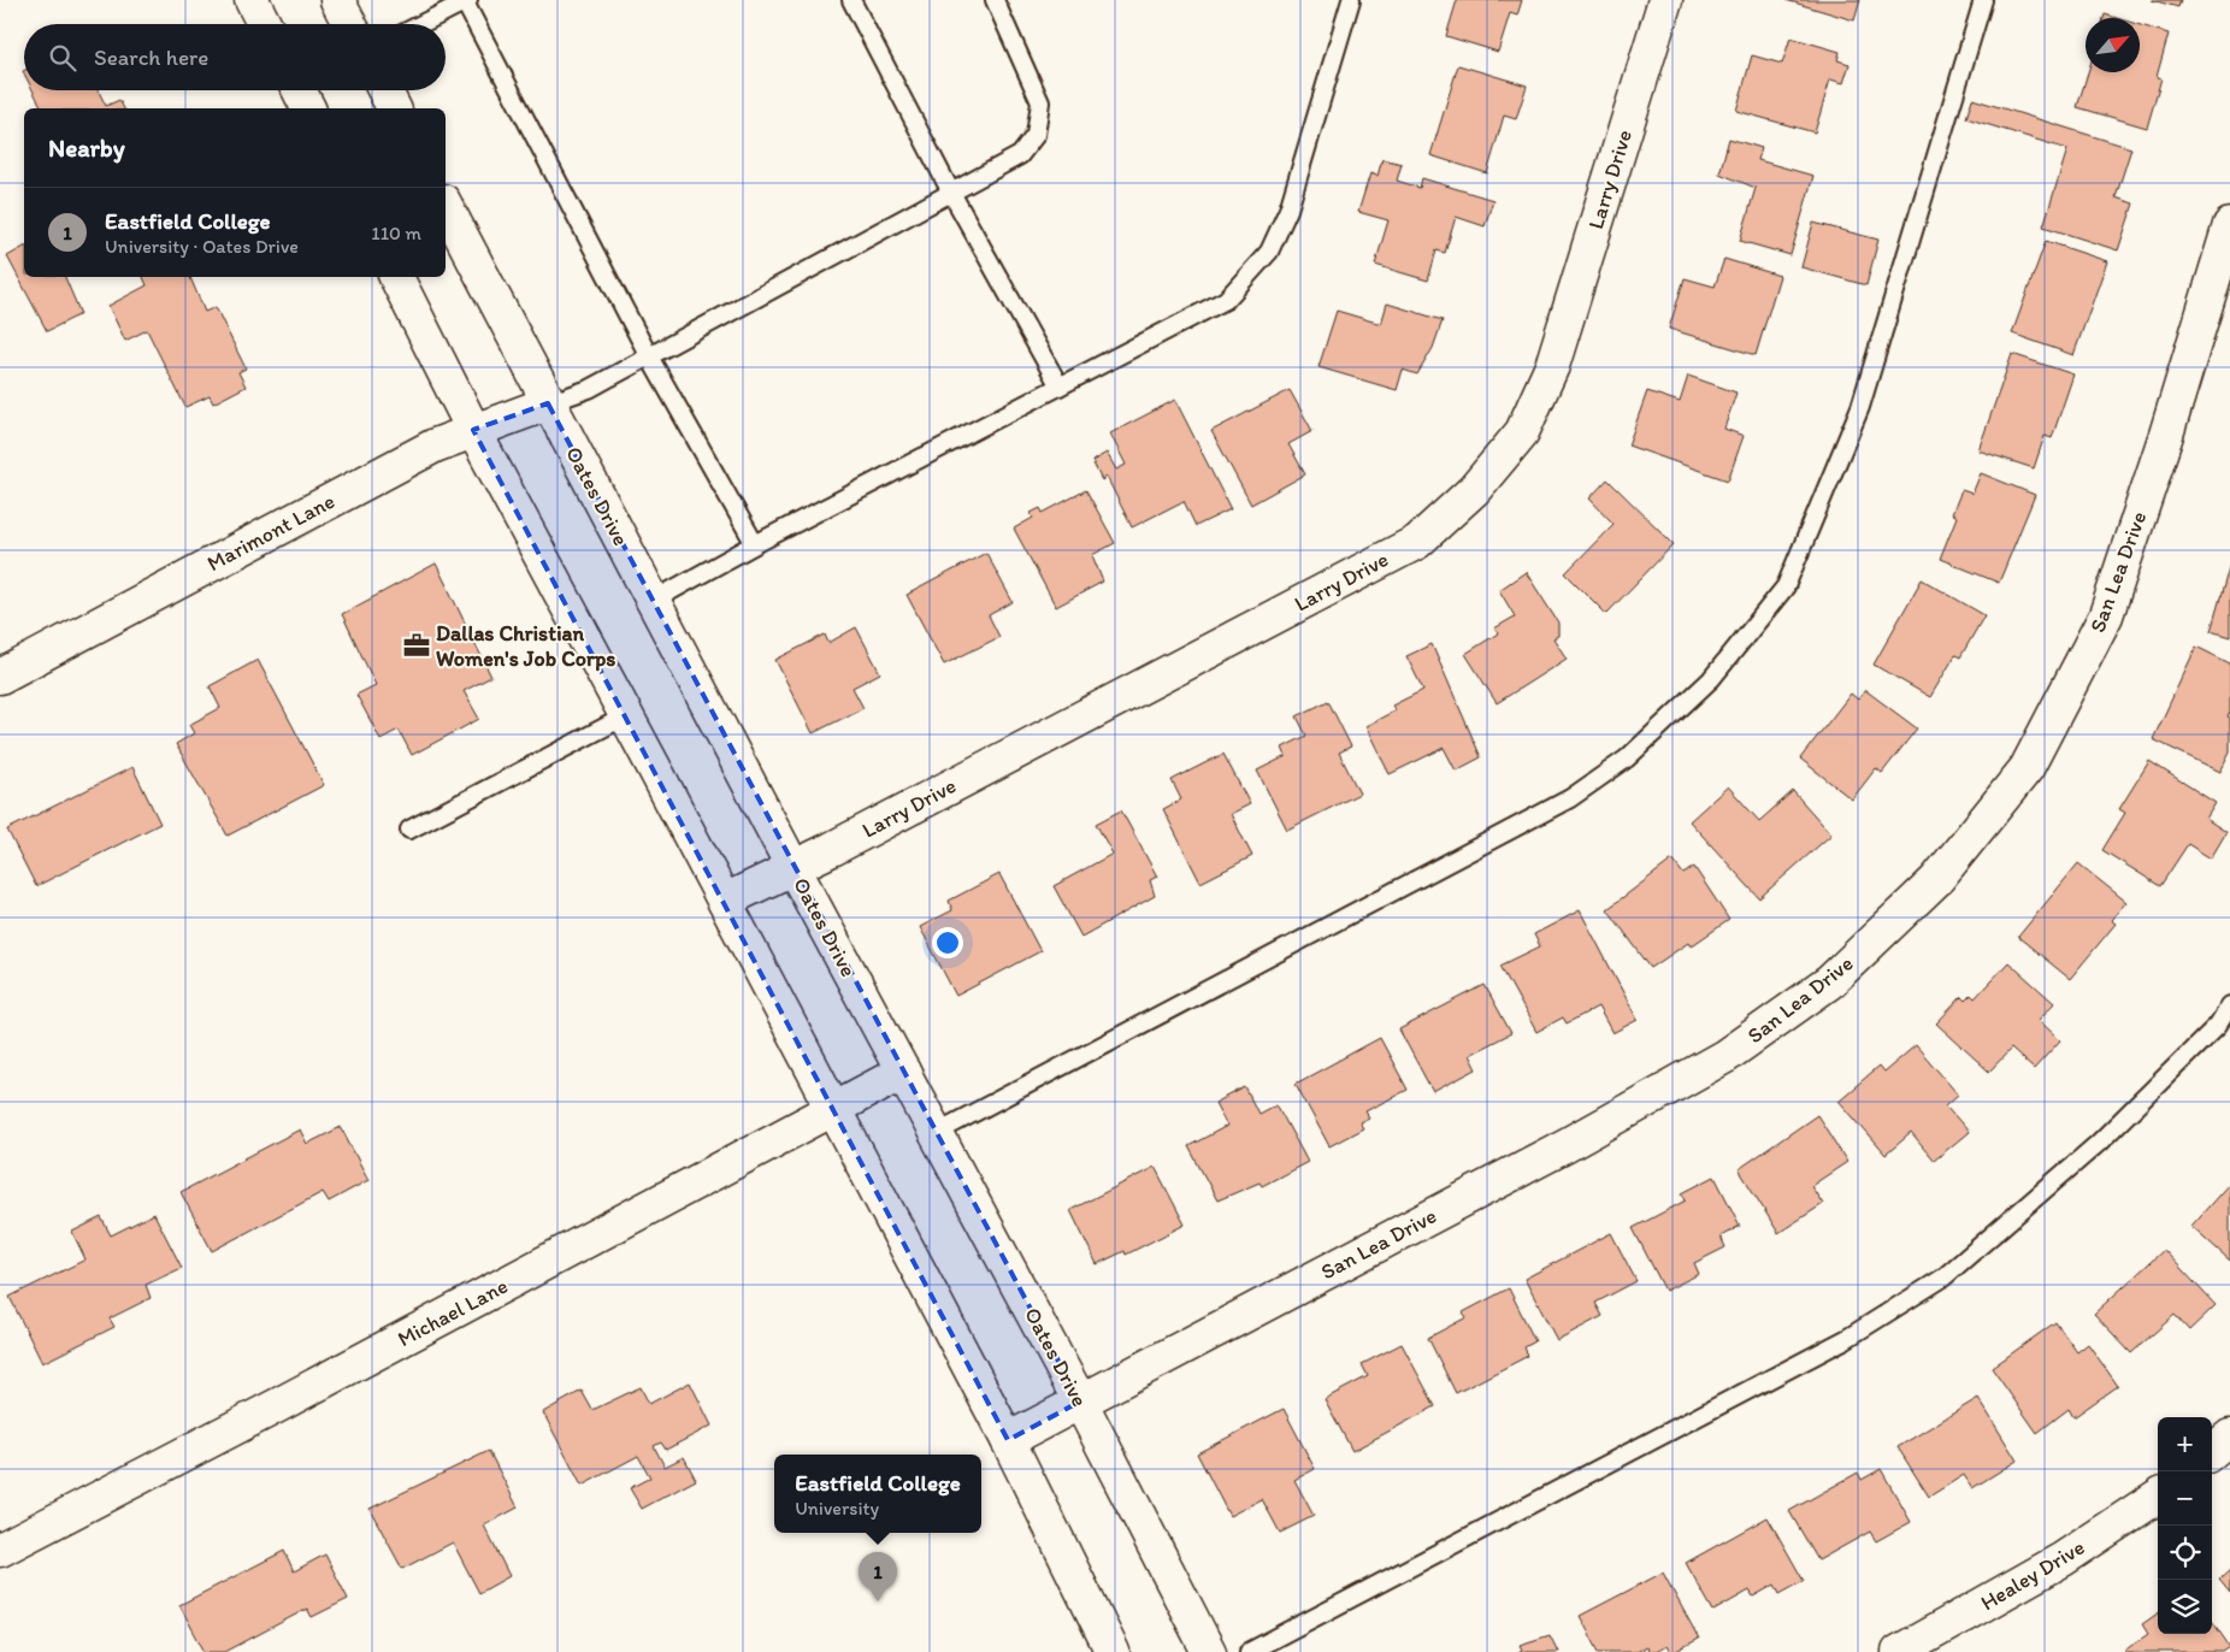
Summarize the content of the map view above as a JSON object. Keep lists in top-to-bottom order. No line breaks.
{"streets":{"street":["Larry Drive","Oates Drive","Marimont Lane","San Lea Drive","Michael Lane","Healey Drive"]},"crossings":[["Larry Drive","Oates Drive"],["Oates Drive","Marimont Lane"],["Oates Drive","San Lea Drive"],["Oates Drive","Michael Lane"]],"places":{"office":["Dallas Christian Women's Job Corps"]},"north":"top right","page":{"search":"Search here","heading":"Nearby","list":[{"mark":"1","name":"Eastfield College","note":"University · Oates Drive","value":"110 m"}],"map_buttons":["+","−"],"popup":["Eastfield College","University"],"pins":"1"}}
